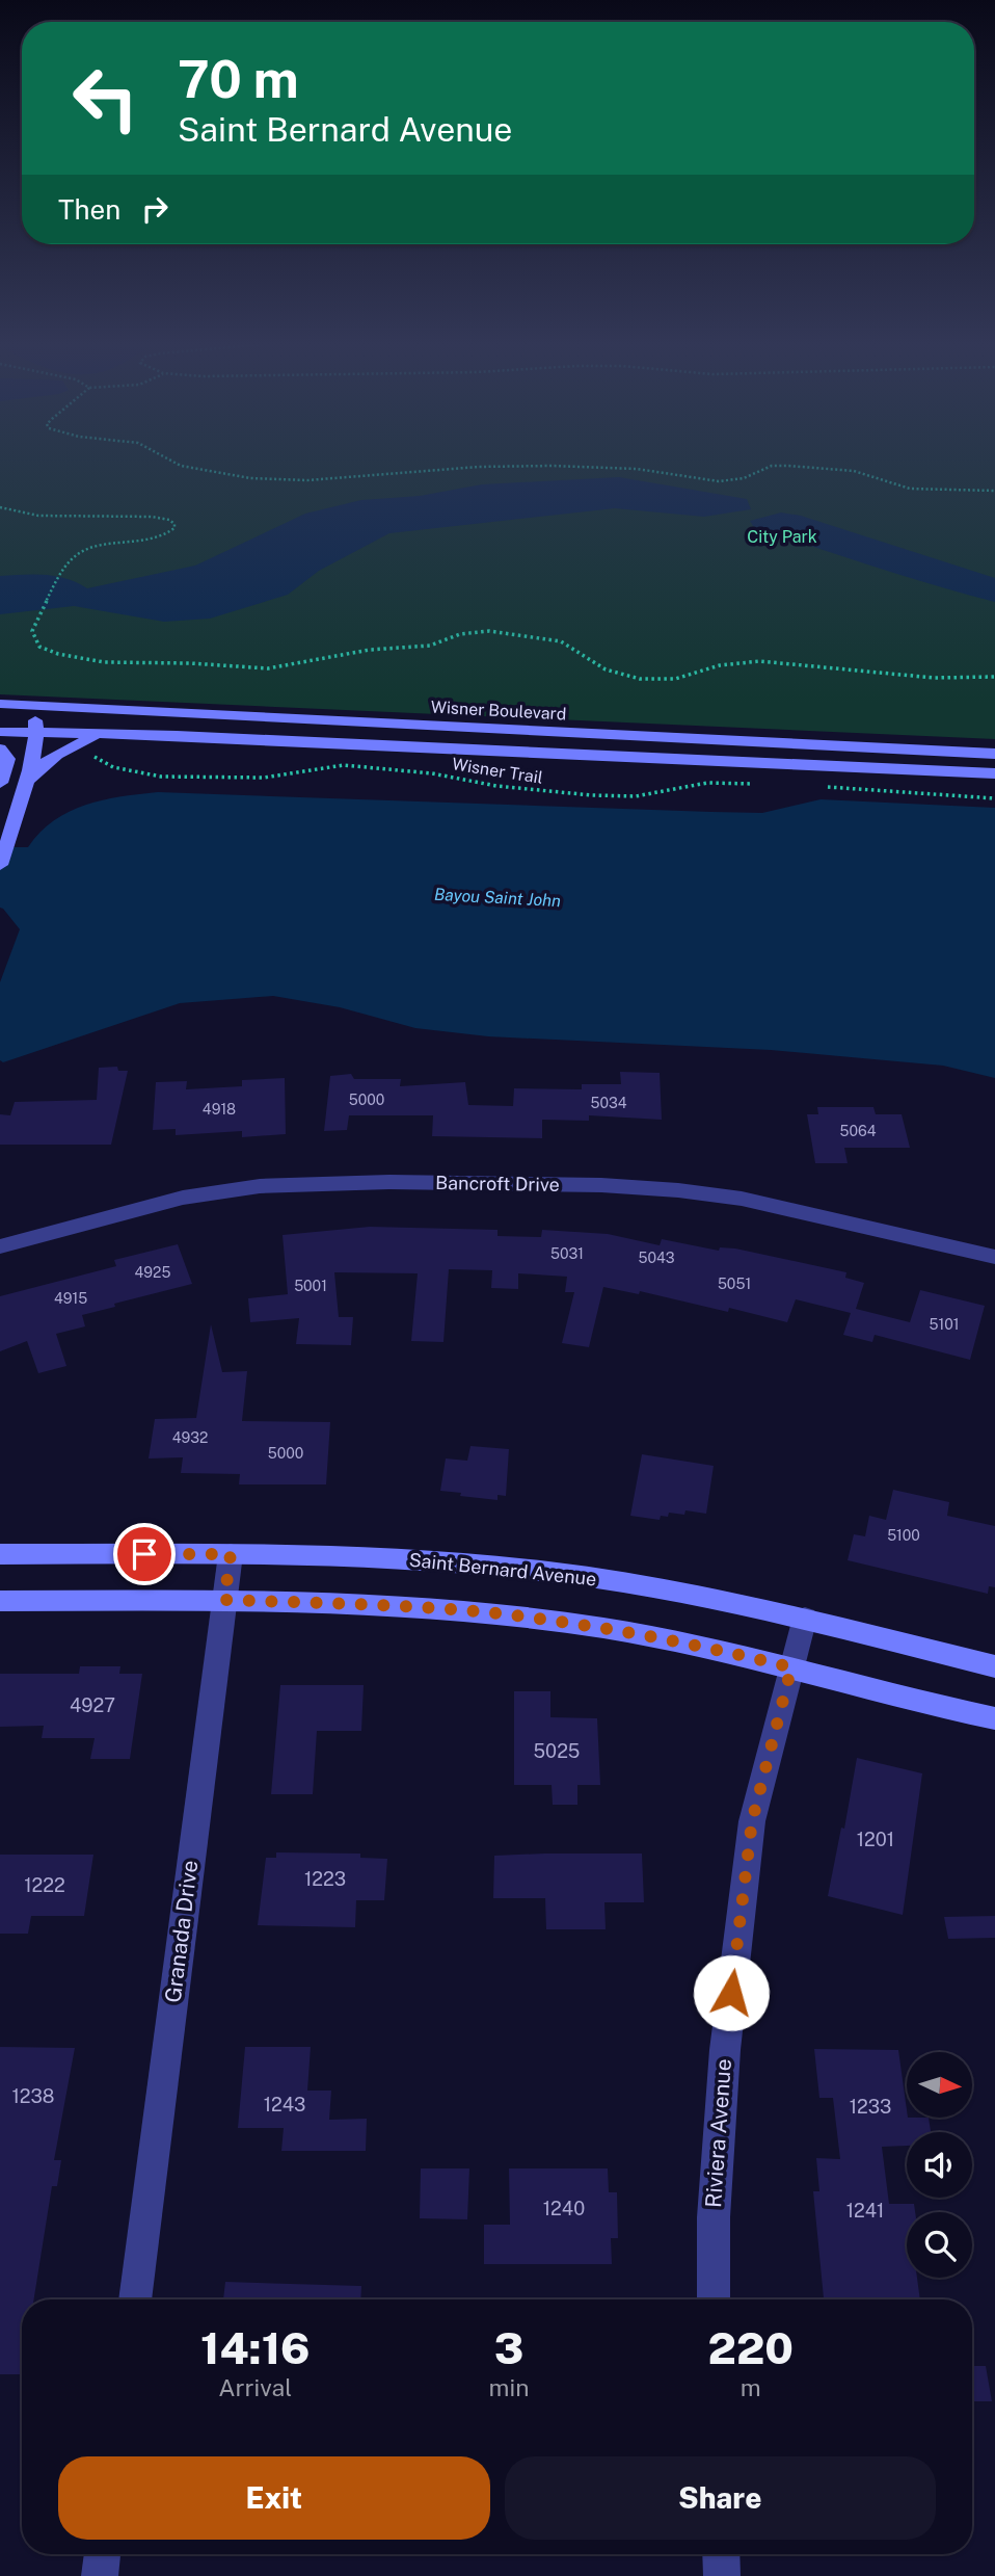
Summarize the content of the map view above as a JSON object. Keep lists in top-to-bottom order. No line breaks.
{"streets":{"street":["Wisner Boulevard","Bancroft Drive","Saint Bernard Avenue","Granada Drive","Riviera Avenue"],"path":["Wisner Trail"]},"crossings":[["Saint Bernard Avenue","Granada Drive"],["Saint Bernard Avenue","Riviera Avenue"]],"water":["Bayou Saint John"],"parks":["City Park"],"house_numbers":["5000","5034","4918","5064","5031","5043","4925","5051","5001","4915","5101","4932","5000","5100","4927","5025","1201","1223","1222","1238","1243","1233","1240","1241"],"north":"right","page":{"turn":["70 m","Saint Bernard Avenue"],"then":"Then","eta":["14:16","Arrival","3","min","220","m"],"buttons":["Exit","Share"]}}
